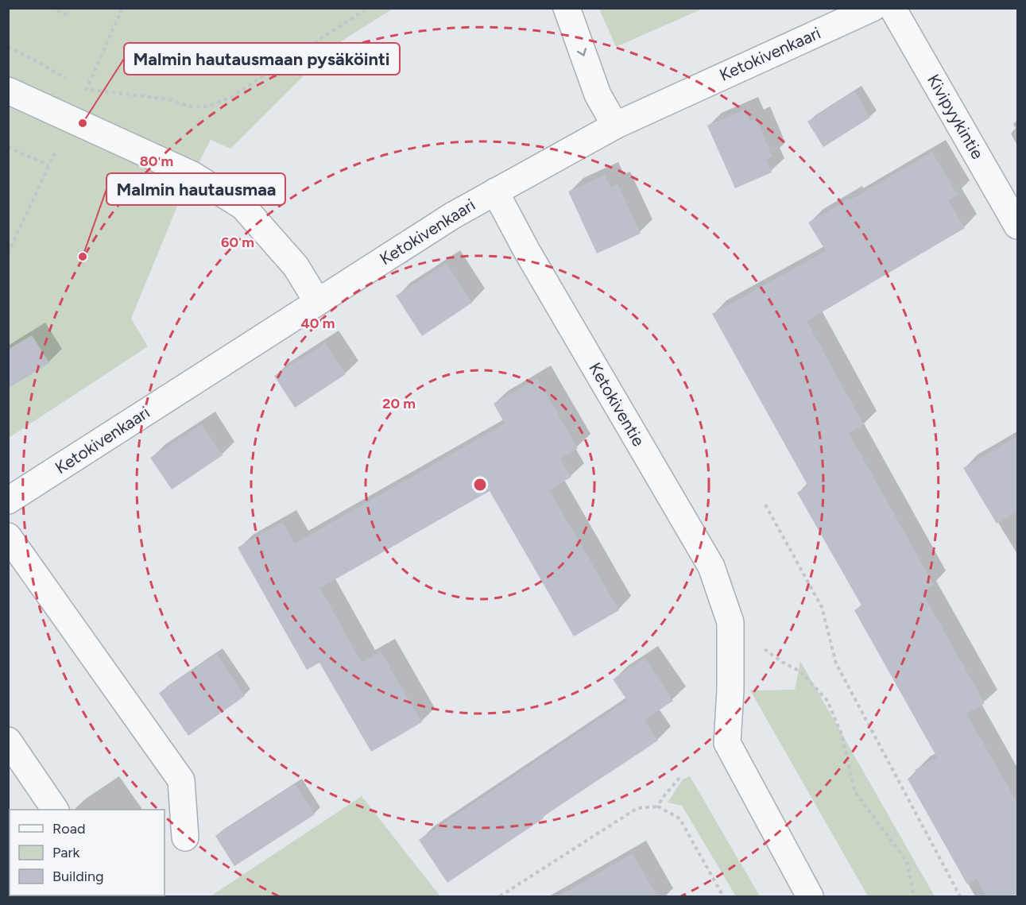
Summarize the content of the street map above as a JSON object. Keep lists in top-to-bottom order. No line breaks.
{"streets":{"street":["Ketokivenkaari","Kivipyykintie","Ketokiventie"]},"crossings":[["Ketokivenkaari","Ketokiventie"]],"places":["Malmin hautausmaan pysäköinti","Malmin hautausmaa"],"legend":["Road","Park","Building"],"rings":["80 m","60 m","40 m","20 m"]}
